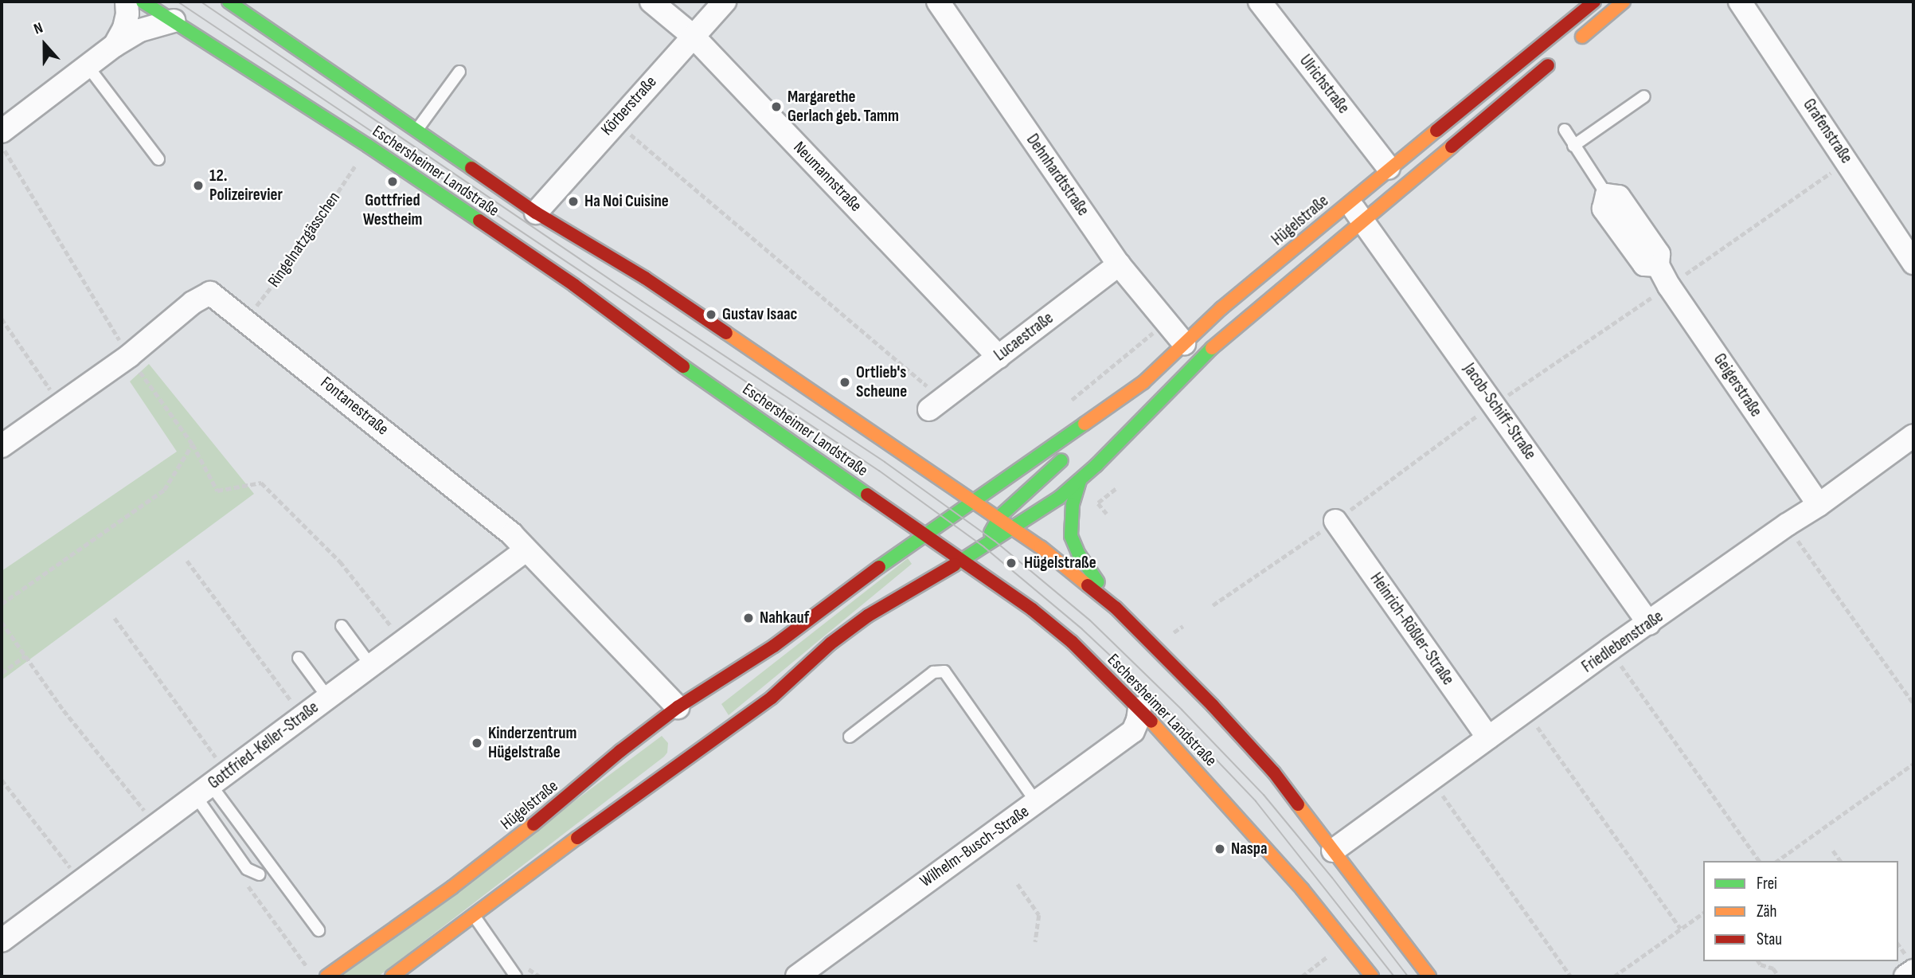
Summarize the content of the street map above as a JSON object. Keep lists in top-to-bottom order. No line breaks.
{"streets":{"main road":["Eschersheimer Landstraße","Hügelstraße"],"street":["Ulrichstraße","Körberstraße","Grafenstraße","Dehnhardtstraße","Neumannstraße","Lucaestraße","Geigerstraße","Fontanestraße","Jacob-Schiff-Straße","Heinrich-Rößler-Straße","Friedlebenstraße","Gottfried-Keller-Straße","Wilhelm-Busch-Straße"],"path":["Ringelnatzgässchen"]},"crossings":[["Ulrichstraße","Hügelstraße"],["Körberstraße","Eschersheimer Landstraße"],["Körberstraße","Neumannstraße"],["Eschersheimer Landstraße","Hügelstraße"],["Eschersheimer Landstraße","Friedlebenstraße"],["Eschersheimer Landstraße","Wilhelm-Busch-Straße"],["Dehnhardtstraße","Hügelstraße"],["Dehnhardtstraße","Lucaestraße"],["Neumannstraße","Lucaestraße"],["Hügelstraße","Fontanestraße"],["Hügelstraße","Jacob-Schiff-Straße"],["Ringelnatzgässchen","Fontanestraße"],["Geigerstraße","Friedlebenstraße"],["Fontanestraße","Gottfried-Keller-Straße"],["Jacob-Schiff-Straße","Friedlebenstraße"],["Heinrich-Rößler-Straße","Friedlebenstraße"]],"places":["Margarethe Gerlach geb. Tamm","Gottfried Westheim","12. Polizeirevier","Ha Noi Cuisine","Gustav Isaac","Ortlieb's Scheune","Hügelstraße","Nahkauf","Kinderzentrum Hügelstraße","Naspa"],"legend":["Frei","Zäh","Stau"],"north":"top"}
